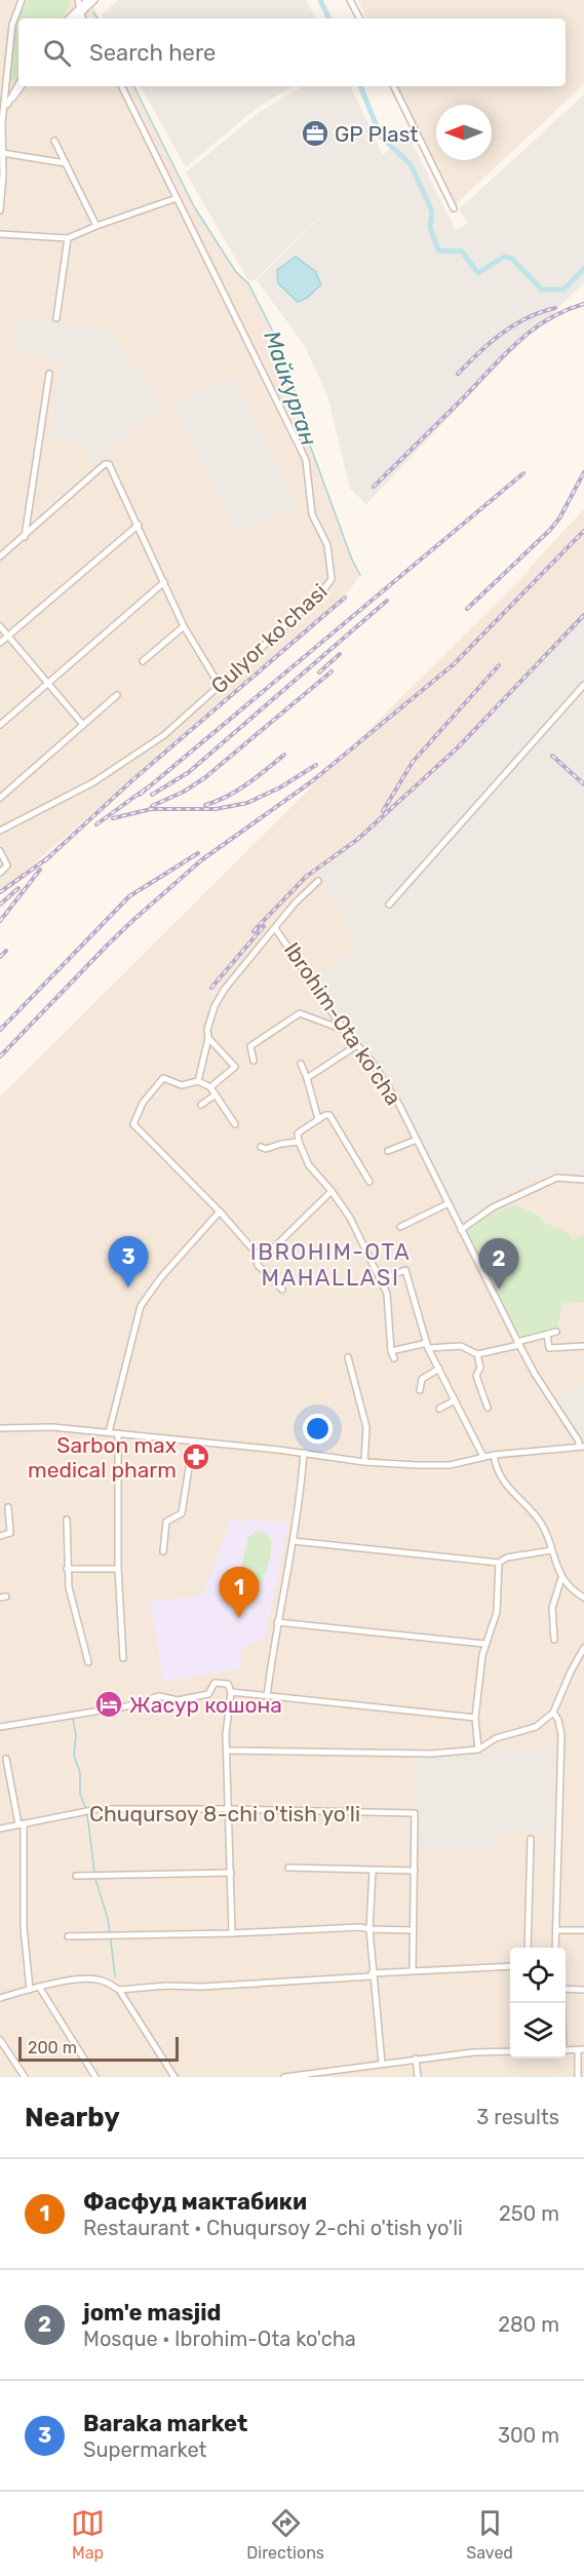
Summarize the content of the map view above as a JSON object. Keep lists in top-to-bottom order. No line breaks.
{"streets":{"street":["Gulyor ko'chasi","Ibrohim-Ota ko'cha","Chuqursoy 8-chi o'tish yo'li"]},"districts":["IBROHIM-OTA MAHALLASI"],"water":["Майкурган"],"places":{"office":["GP Plast"],"pharmacy":["Sarbon max medical pharm"],"hotel":["Жасур кошона"]},"scale_bar":"200 m","north":"left","page":{"search":"Search here","pins":["3","2","1"],"scale":"200 m","heading":["Nearby","3 results"],"list":[{"mark":"1","name":"Фасфуд мактабики","note":"Restaurant · Chuqursoy 2-chi o'tish yo'li","value":"250 m"},{"mark":"2","name":"jom'e masjid","note":"Mosque · Ibrohim-Ota ko'cha","value":"280 m"},{"mark":"3","name":"Baraka market","note":"Supermarket","value":"300 m"}],"nav":["Map","Directions","Saved"]}}
